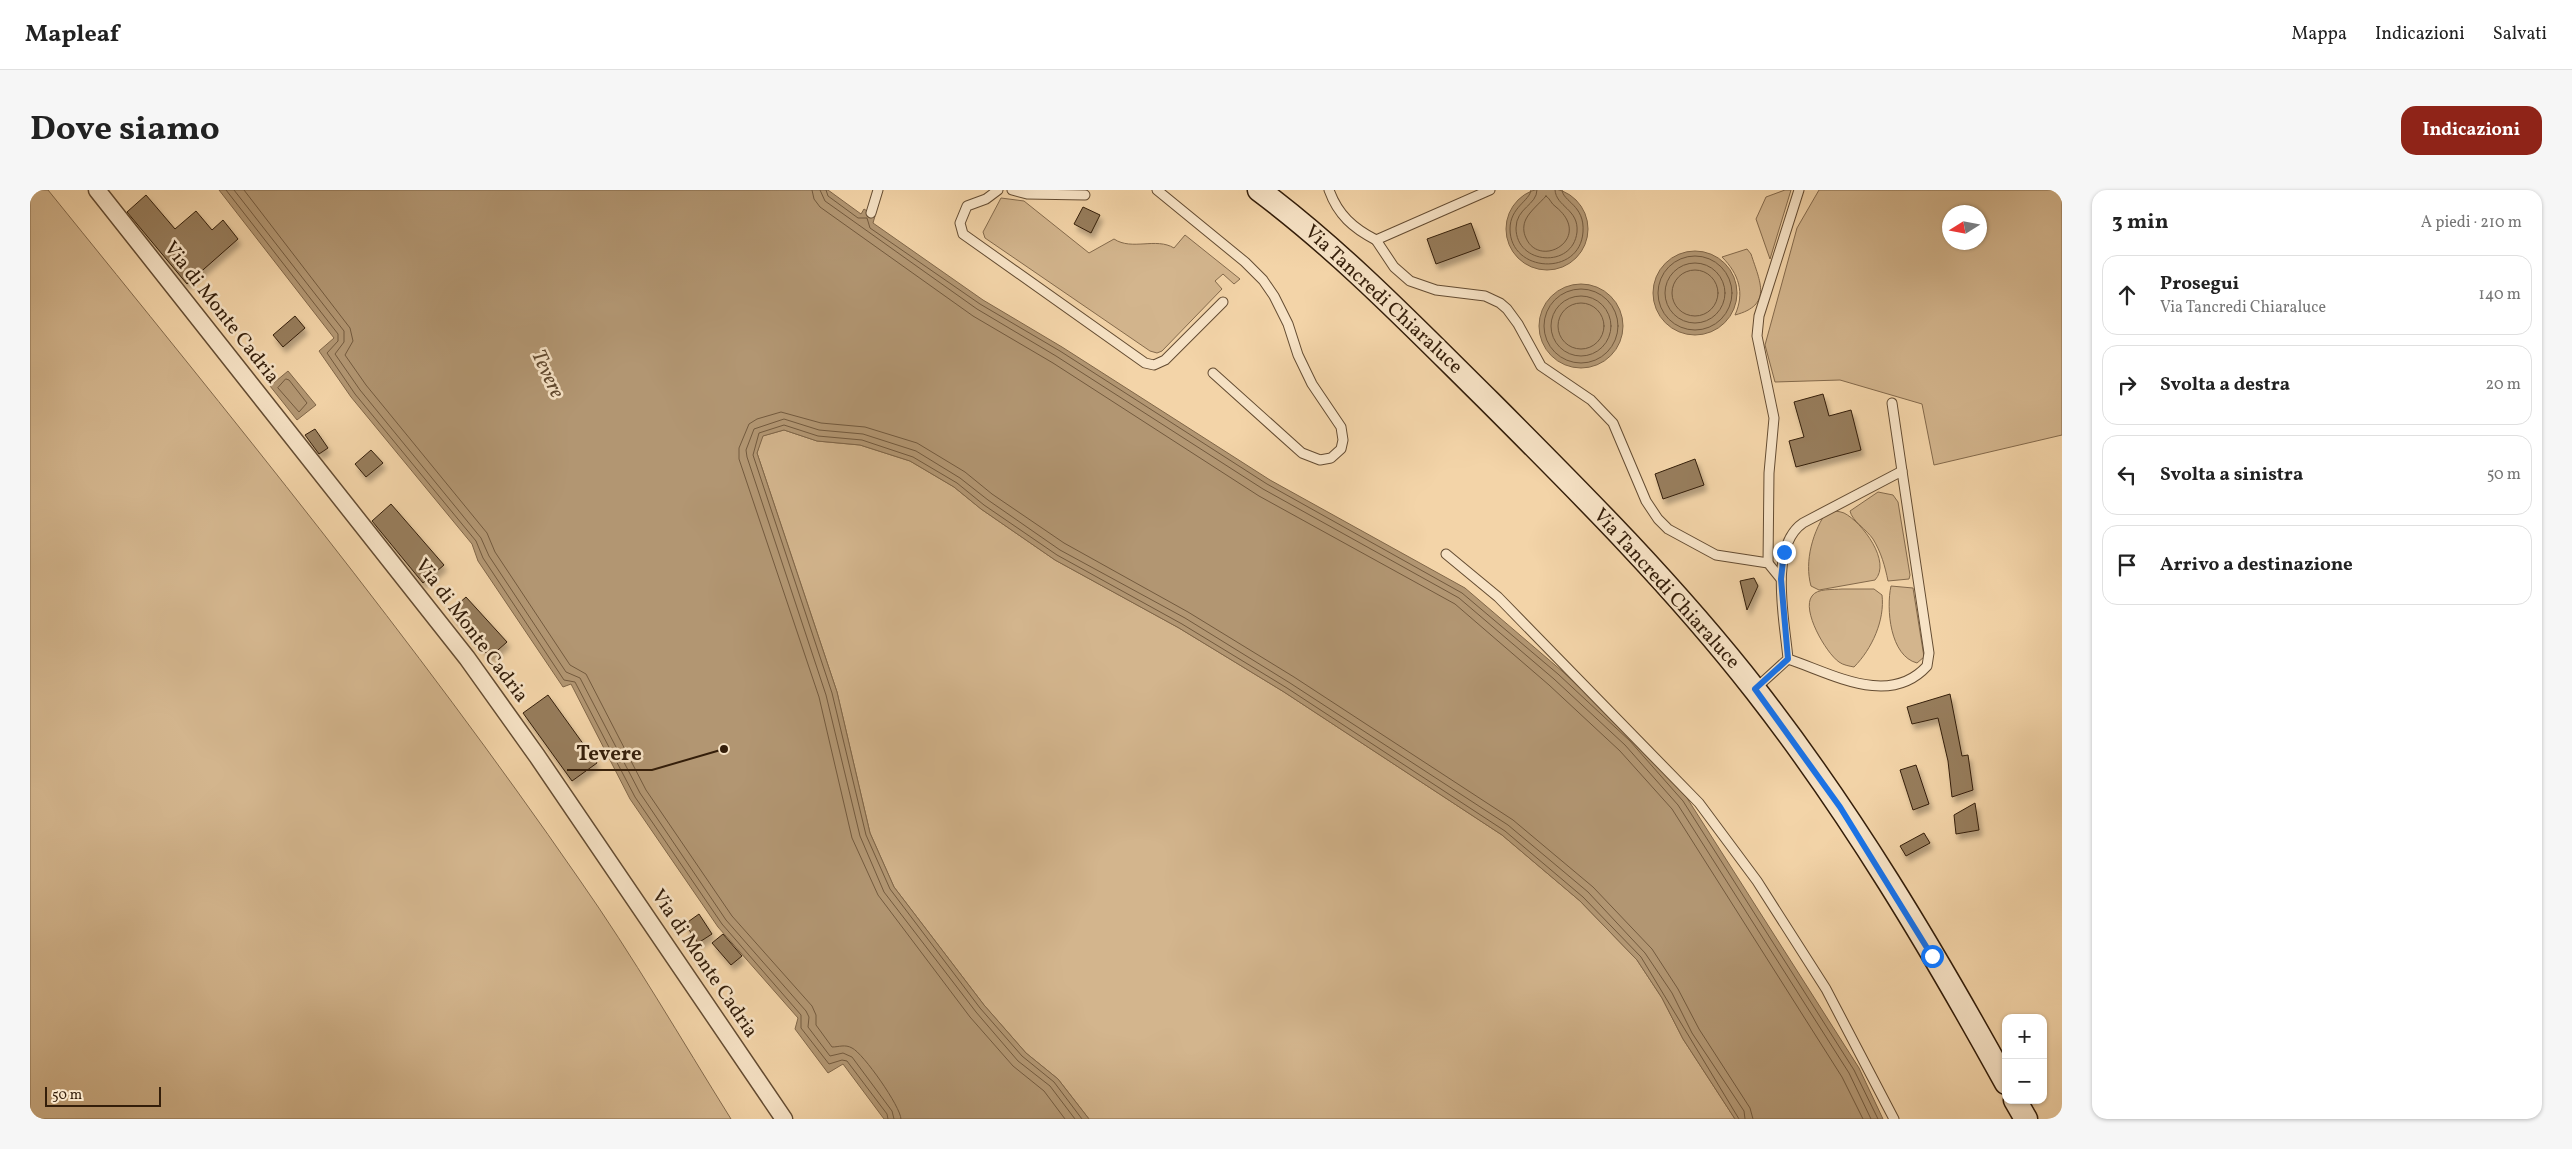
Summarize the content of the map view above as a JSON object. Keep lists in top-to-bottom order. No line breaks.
{"streets":{"street":["Via Tancredi Chiaraluce","Via di Monte Cadria"]},"water":["Tevere"],"places":["Tevere"],"scale_bar":"50 m","north":"left","page":{"header":"Mapleaf","nav":["Mappa","Indicazioni","Salvati"],"title":"Dove siamo","buttons":"Indicazioni","heading":["3 min","A piedi · 210 m"],"list":[["Prosegui","Via Tancredi Chiaraluce","140 m"],["Svolta a destra","20 m"],["Svolta a sinistra","50 m"],"Arrivo a destinazione"],"map_buttons":["+","−"],"scale":"50 m"}}
